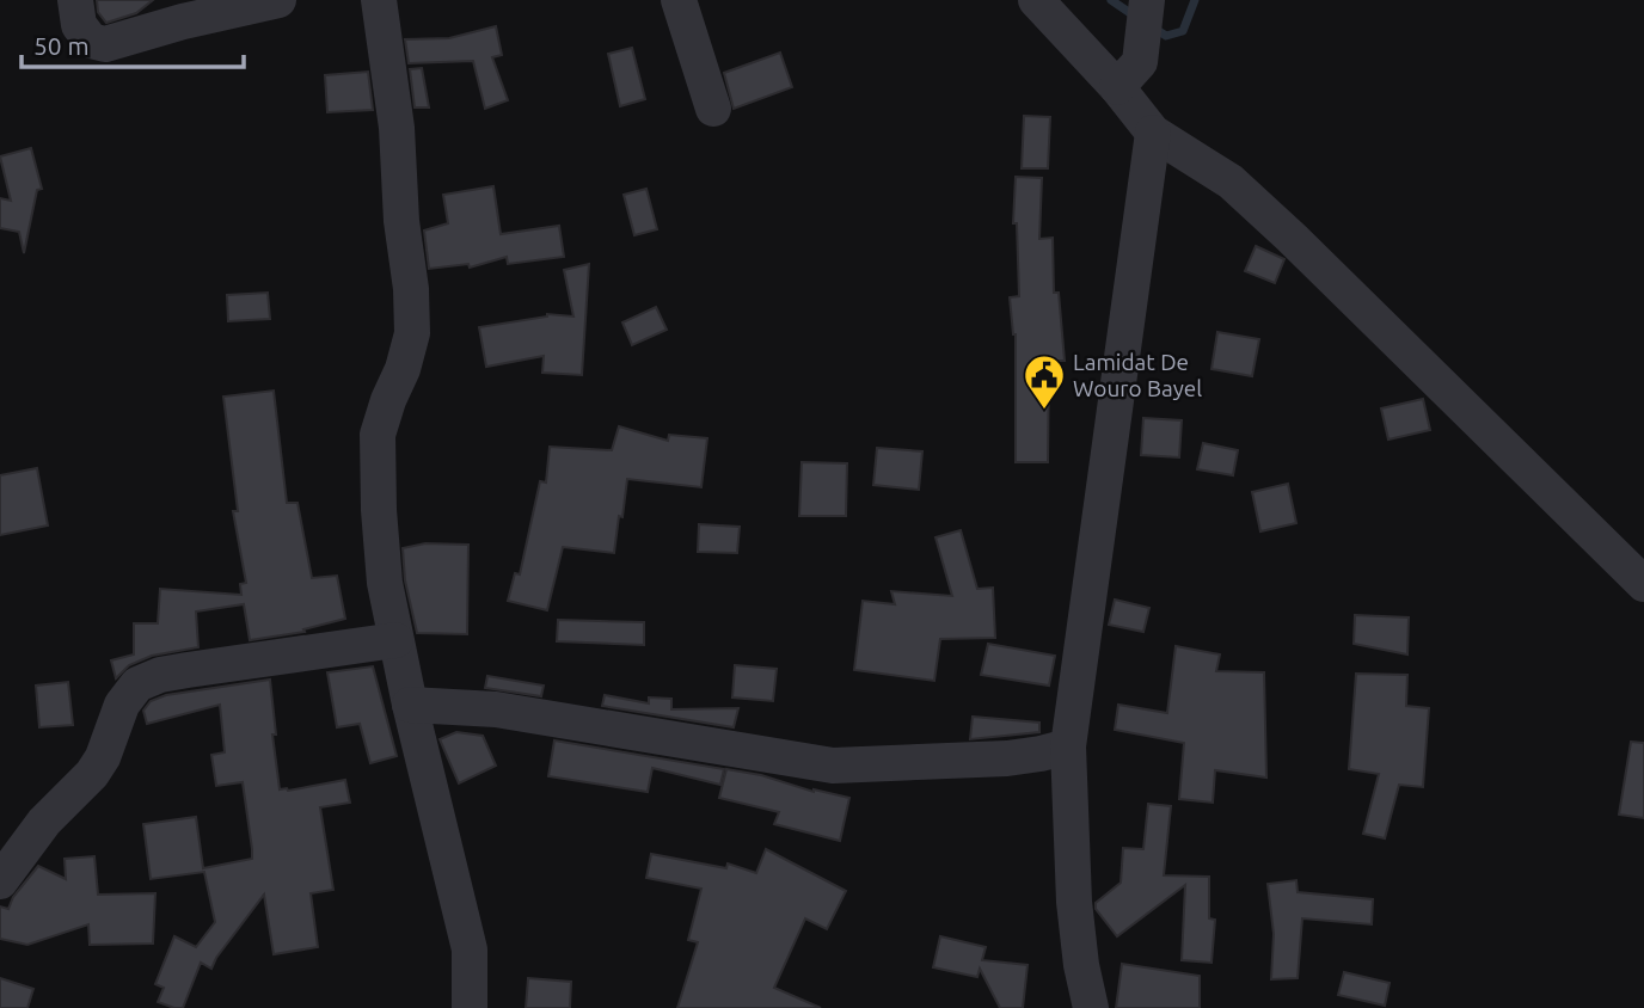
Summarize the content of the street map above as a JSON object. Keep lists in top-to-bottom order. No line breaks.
{"places":{"public building":["Lamidat De Wouro Bayel"]},"scale_bar":"50 m"}
